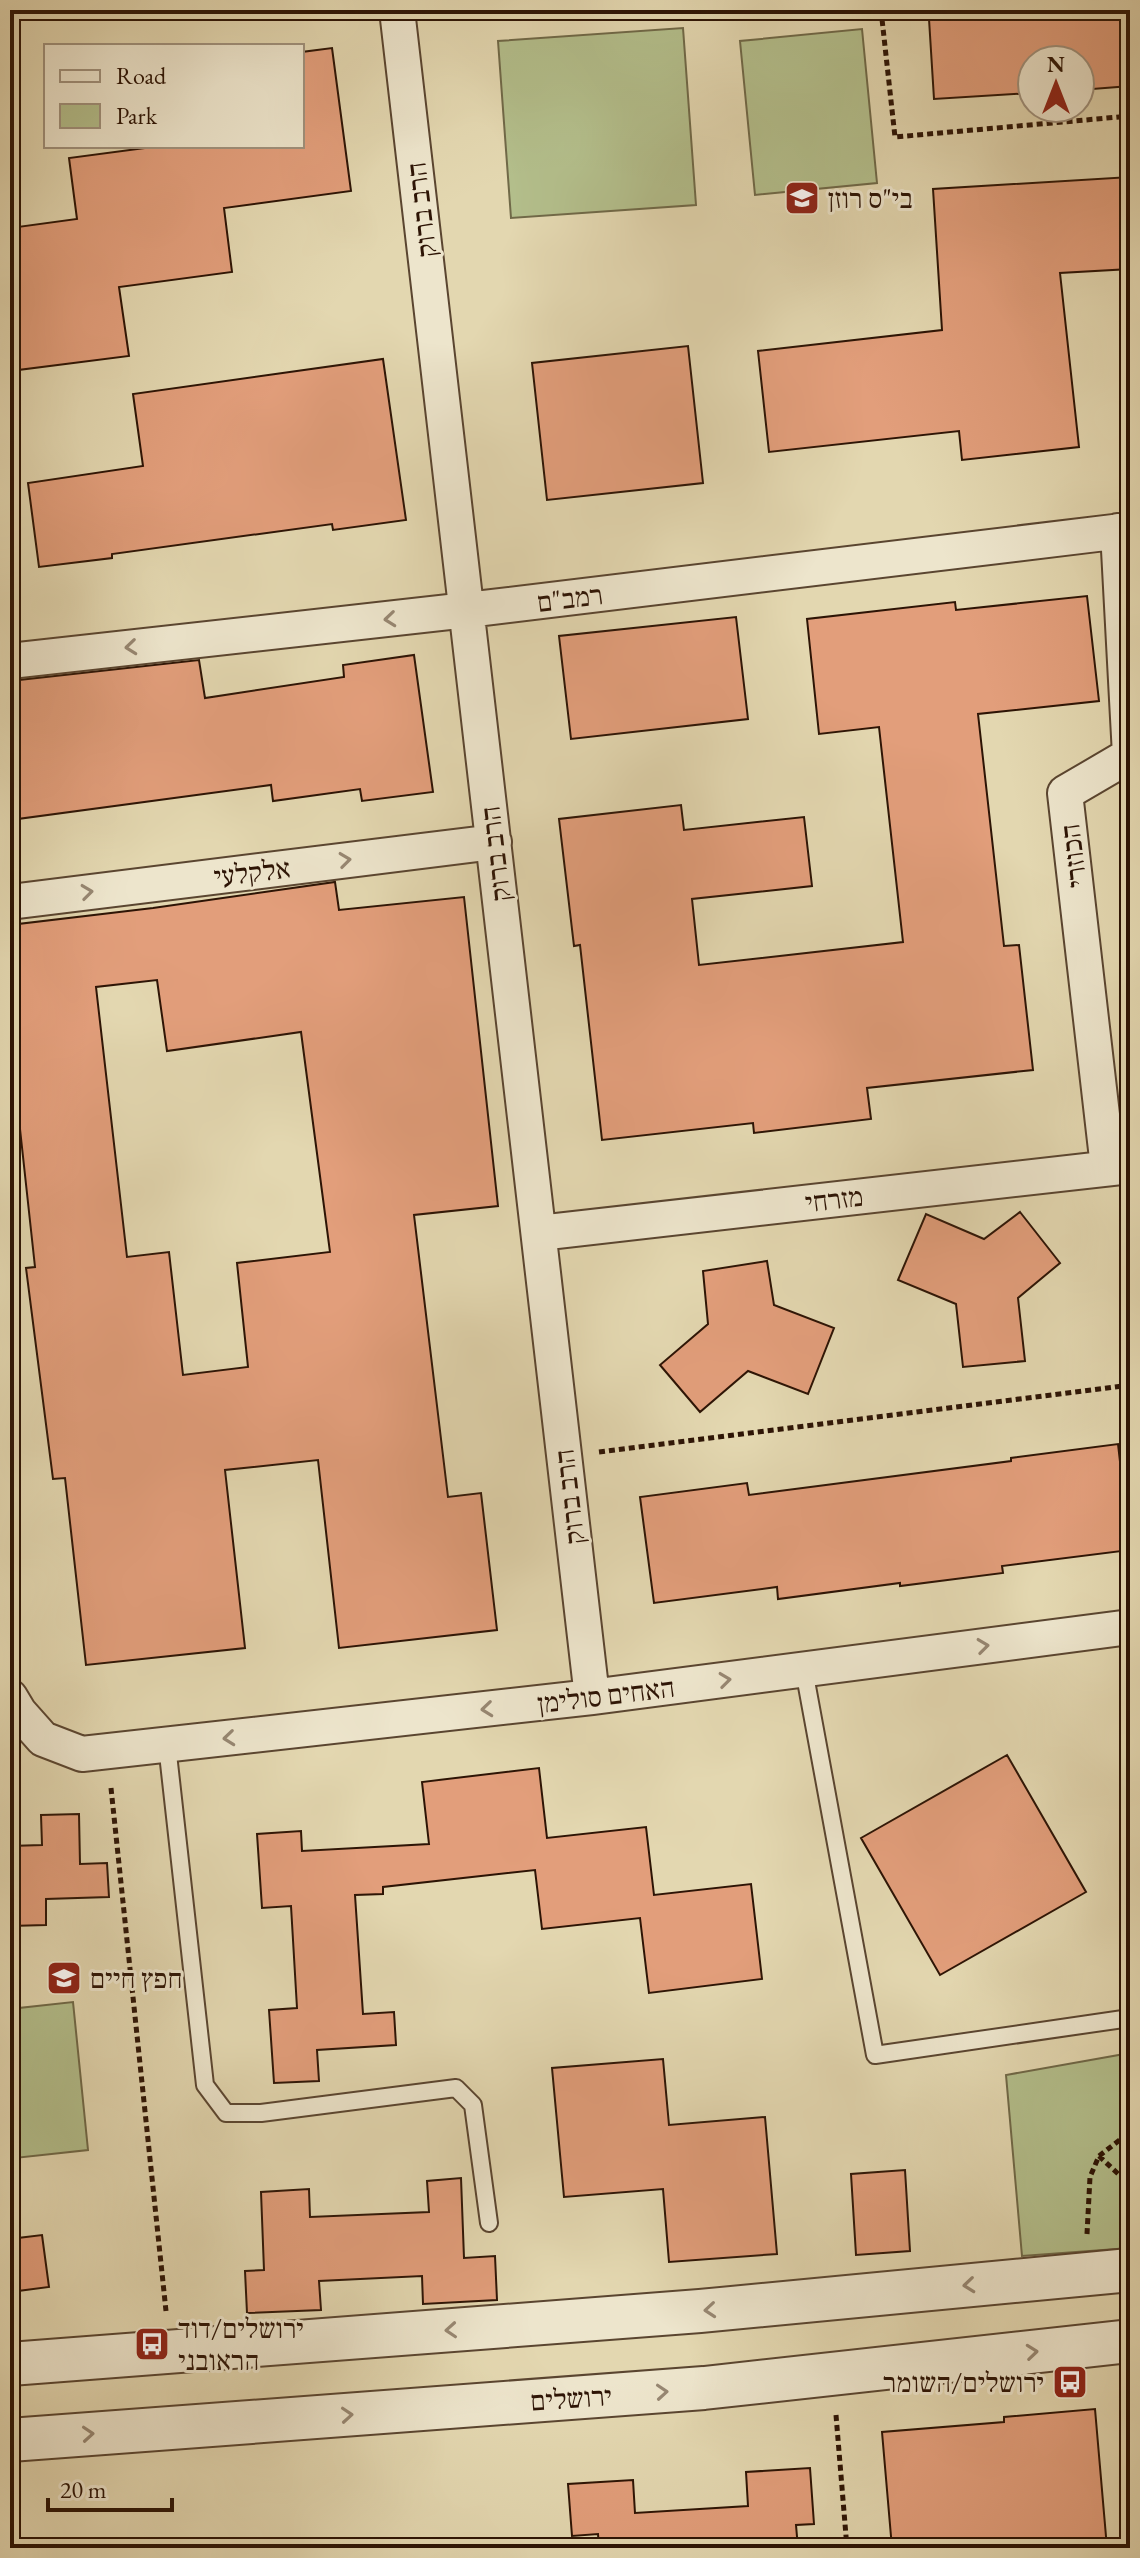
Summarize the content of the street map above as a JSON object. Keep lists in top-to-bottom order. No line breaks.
{"streets":{"street":["הרב ברוק","רמב\"ם","הכוזרי","אלקלעי","מזרחי","האחים סולימן","ירושלים"]},"crossings":[["הרב ברוק","רמב\"ם"],["הרב ברוק","אלקלעי"],["הרב ברוק","מזרחי"],["הרב ברוק","האחים סולימן"],["רמב\"ם","הכוזרי"],["הכוזרי","מזרחי"]],"one_way":["רמב\"ם","אלקלעי"],"places":{"school or university":["בי\"ס רוזן","חפץ חיים"],"bus stop":["ירושלים/דוד הראובני","ירושלים/השומר"]},"legend":["Road","Park"],"scale_bar":"20 m","north":"top"}
